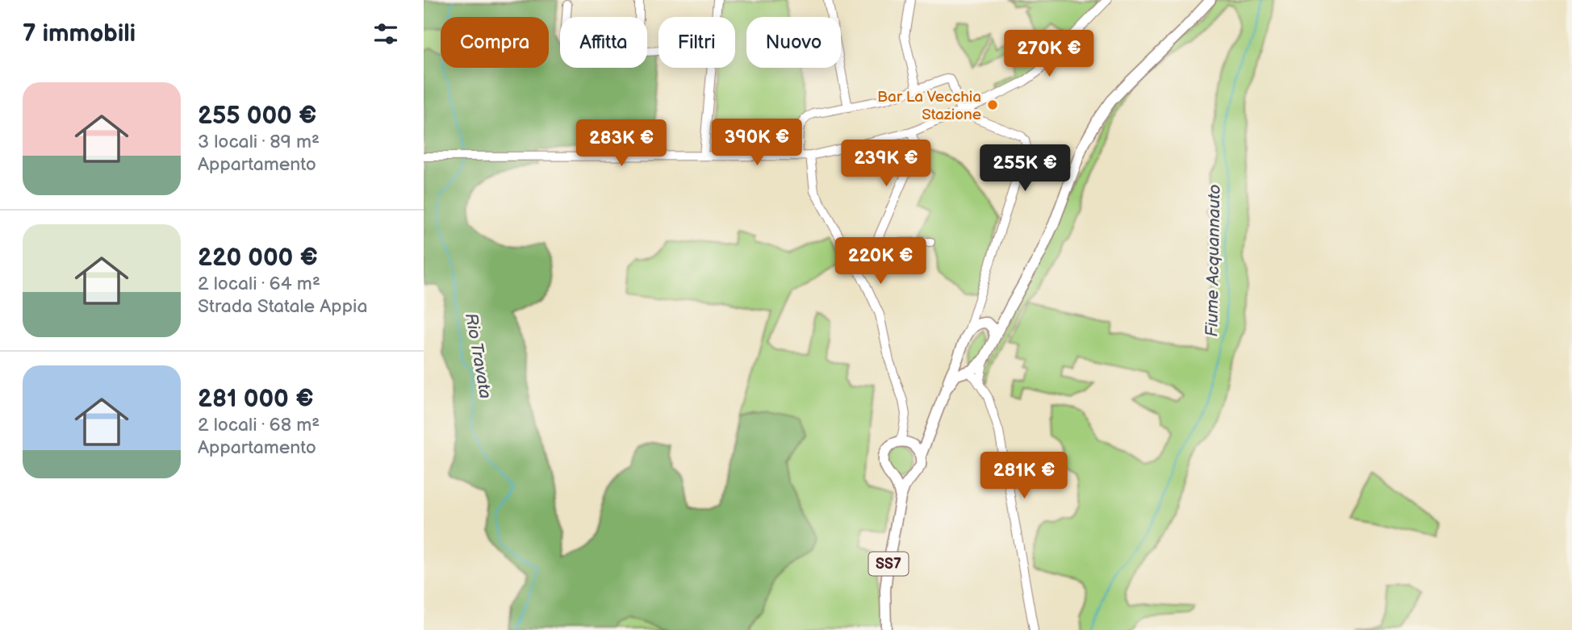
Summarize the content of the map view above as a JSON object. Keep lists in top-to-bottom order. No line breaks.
{"streets":{"main road":["SS7"]},"water":["Fiume Acquannauto","Rio Travata"],"places":["Bar La Vecchia Stazione"],"page":{"heading":"7 immobili","chip":["Compra","Affitta","Filtri","Nuovo"],"price":["270K €","390K €","283K €","239K €","255K €","220K €","281K €"],"list":[{"name":"255 000 €","note":"3 locali · 89 m² · Appartamento"},{"name":"220 000 €","note":"2 locali · 64 m² · Strada Statale Appia"},{"name":"281 000 €","note":"2 locali · 68 m² · Appartamento"}]}}
